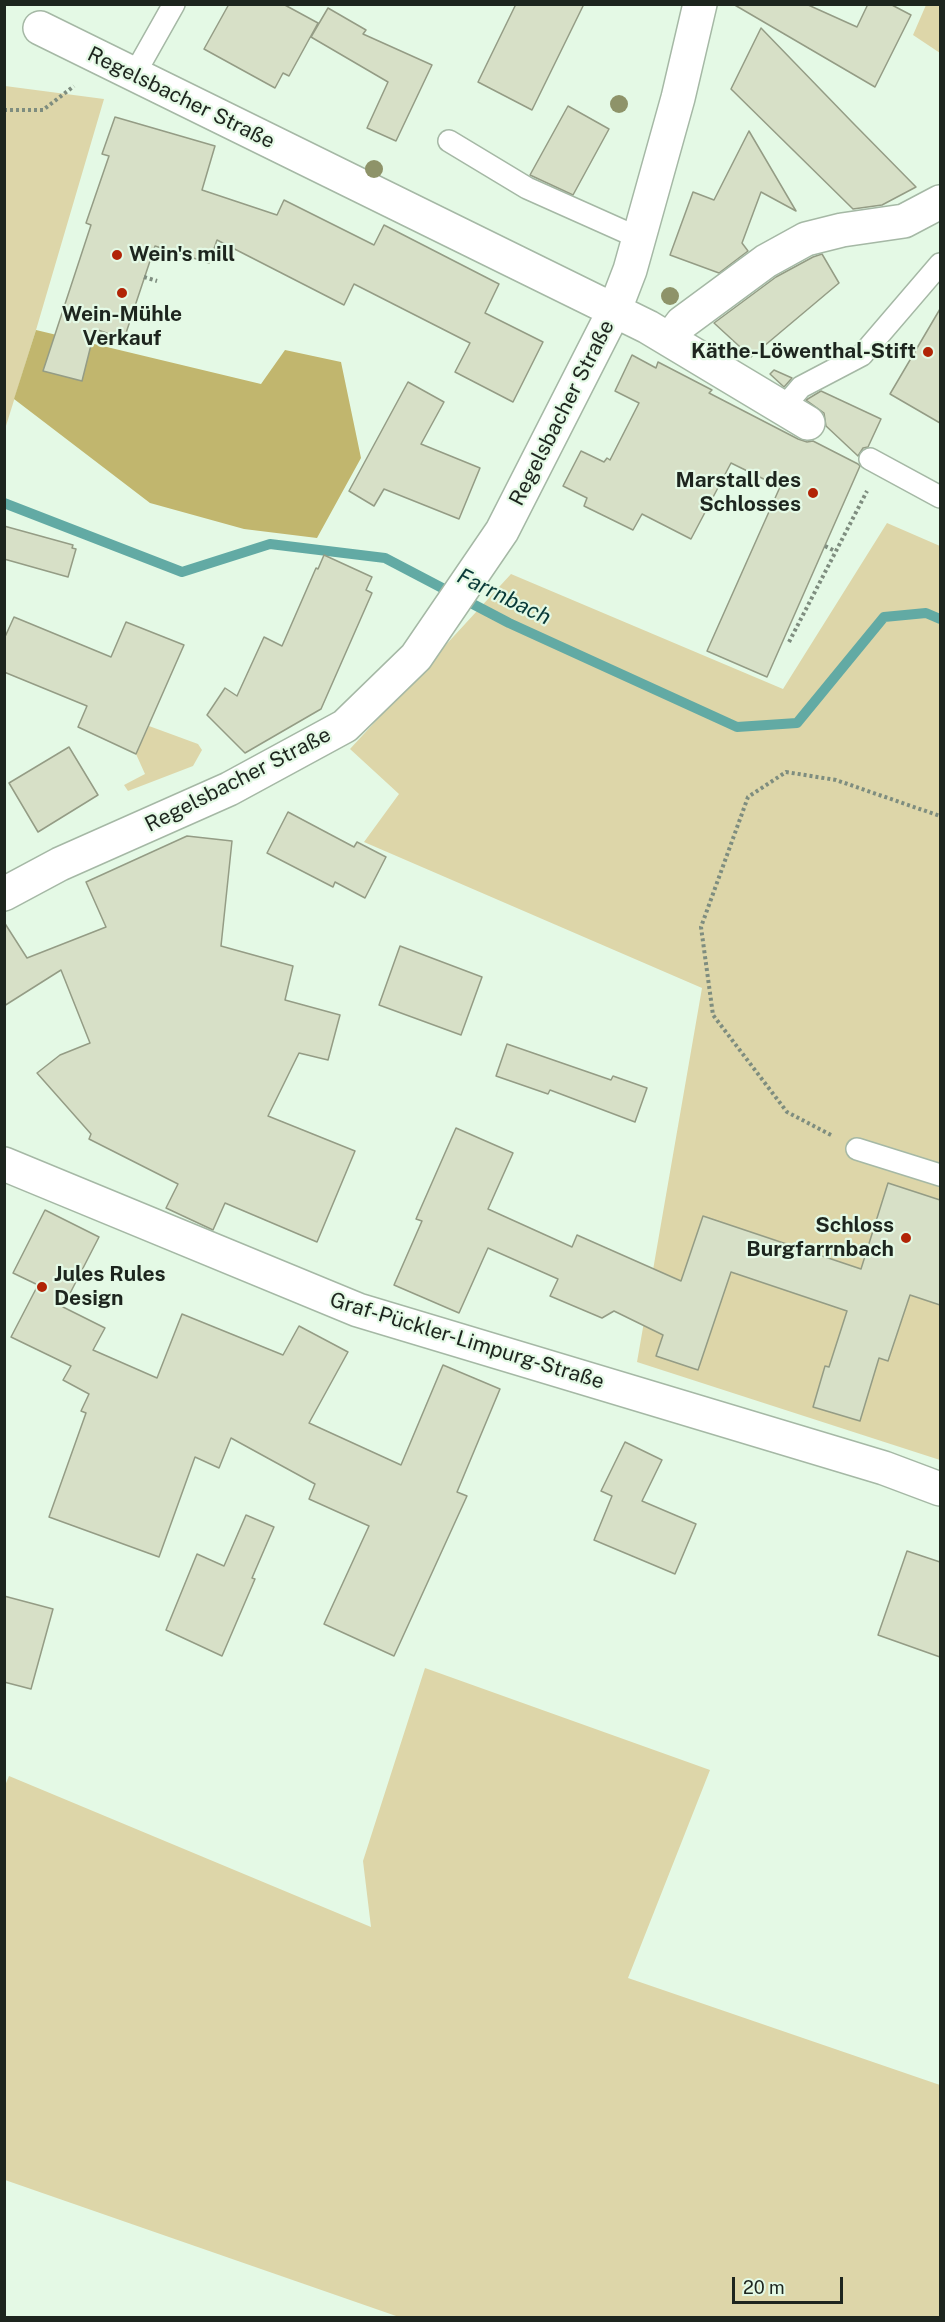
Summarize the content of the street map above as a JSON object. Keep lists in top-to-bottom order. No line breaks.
{"streets":{"street":["Regelsbacher Straße","Graf-Pückler-Limpurg-Straße"]},"water":["Farrnbach"],"places":["Wein's mill","Wein-Mühle Verkauf","Käthe-Löwenthal-Stift","Marstall des Schlosses","Schloss Burgfarrnbach","Jules Rules Design"],"scale_bar":"20 m"}
